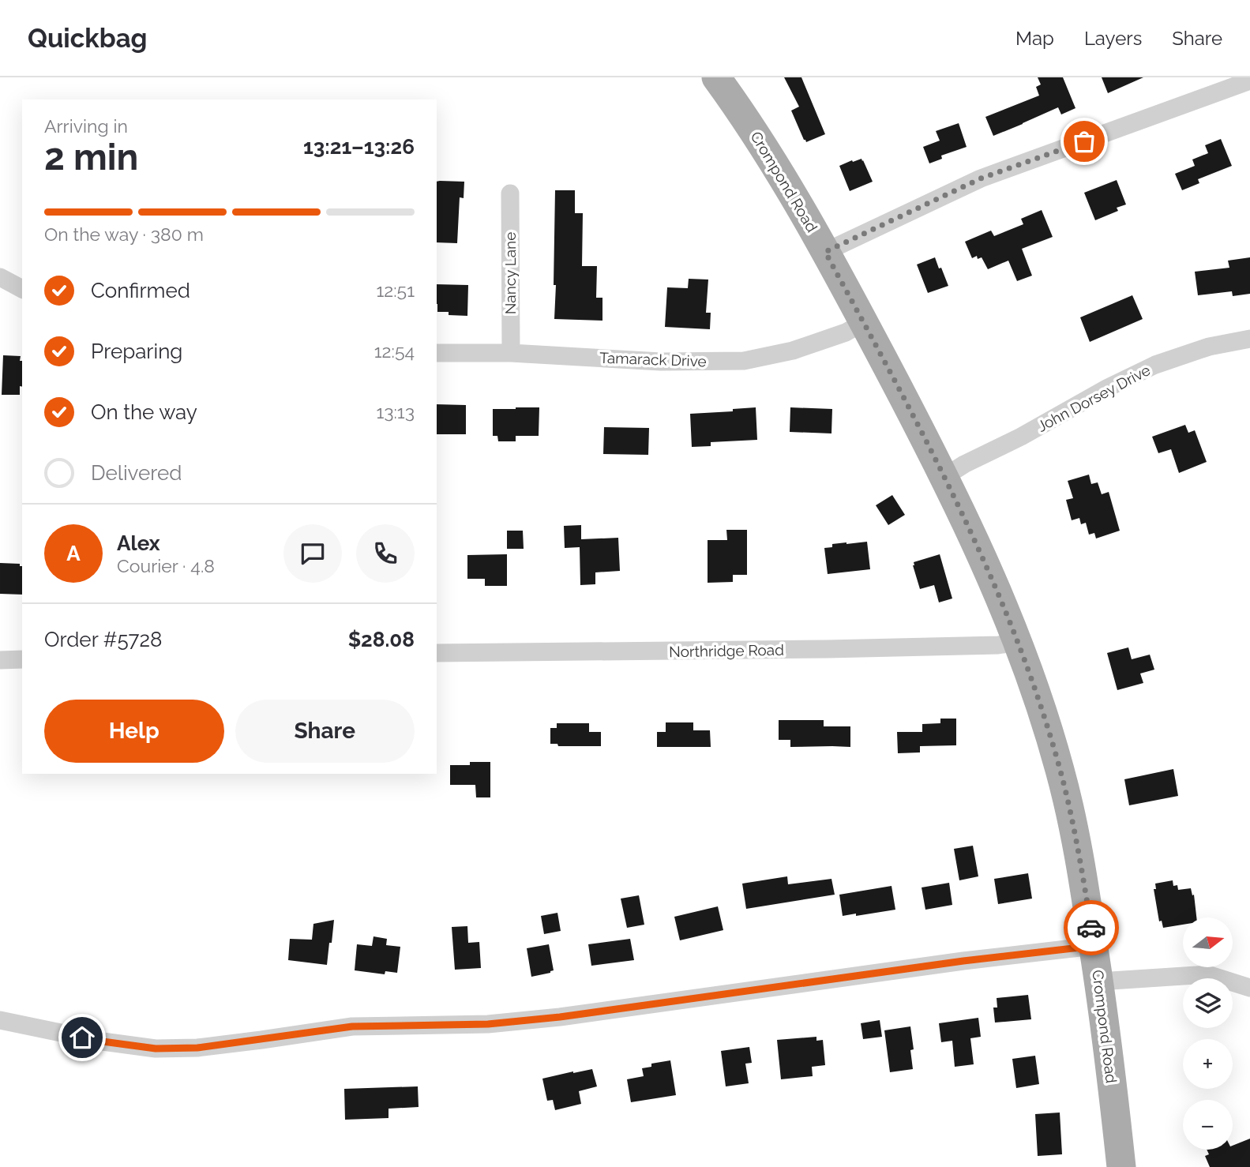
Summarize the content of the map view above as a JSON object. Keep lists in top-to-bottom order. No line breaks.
{"streets":{"main road":["Crompond Road"],"street":["Nancy Lane","Tamarack Drive","John Dorsey Drive","Northridge Road"]},"crossings":[["Crompond Road","Tamarack Drive"],["Crompond Road","John Dorsey Drive"],["Crompond Road","Northridge Road"],["Nancy Lane","Tamarack Drive"]],"north":"right","page":{"header":"Quickbag","nav":["Map","Layers","Share"],"heading":["2 min","Arriving in","13:21–13:26"],"panel":["Alex","Courier · 4.8","Order #5728","$28.08"],"bar":"On the way · 380 m","list":[["Confirmed","12:51"],["Preparing","12:54"],["On the way","13:13"],"Delivered"],"round":"A","buttons":["Help","Share"],"map_buttons":["+","−"]}}
